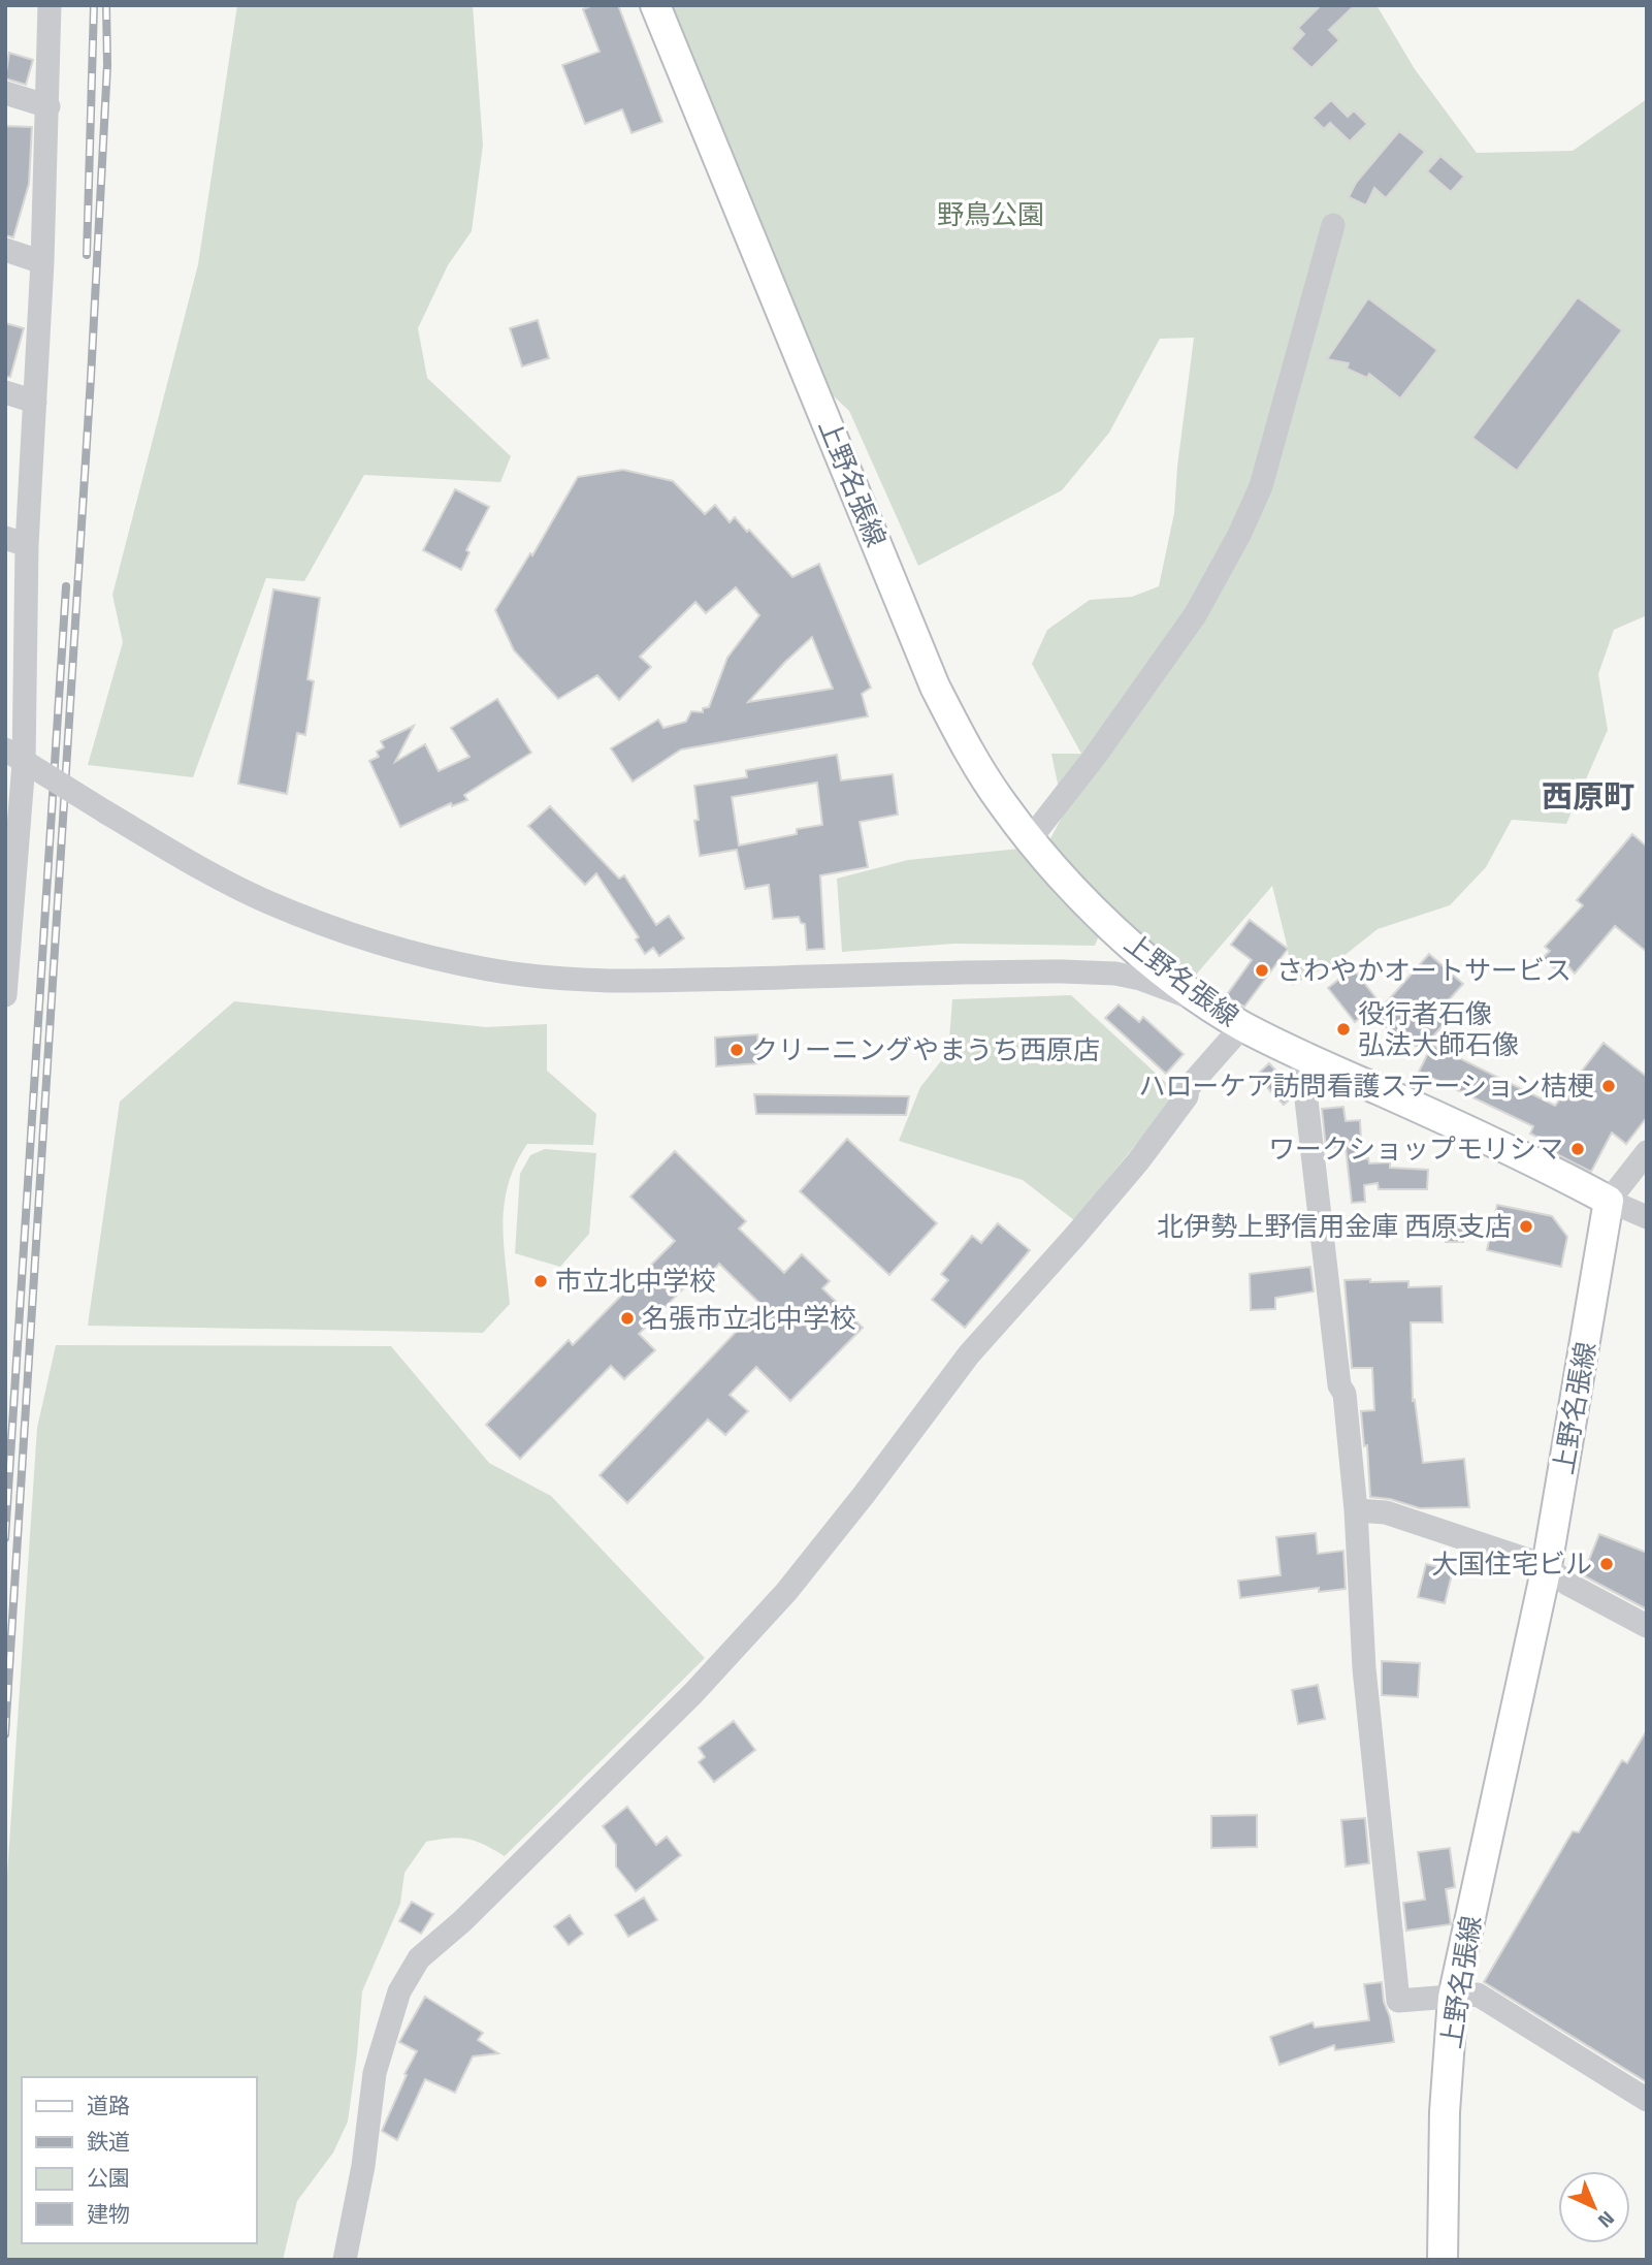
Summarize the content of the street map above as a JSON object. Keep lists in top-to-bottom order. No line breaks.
{"streets":{"main road":["上野名張線"]},"districts":["西原町"],"parks":["野鳥公園"],"places":["さわやかオートサービス","役行者石像 弘法大師石像","クリーニングやまうち西原店","ハローケア訪問看護ステーション桔梗","ワークショップモリシマ","北伊勢上野信用金庫 西原支店","市立北中学校","名張市立北中学校","大国住宅ビル"],"legend":["道路","鉄道","公園","建物"],"north":"bottom right"}
